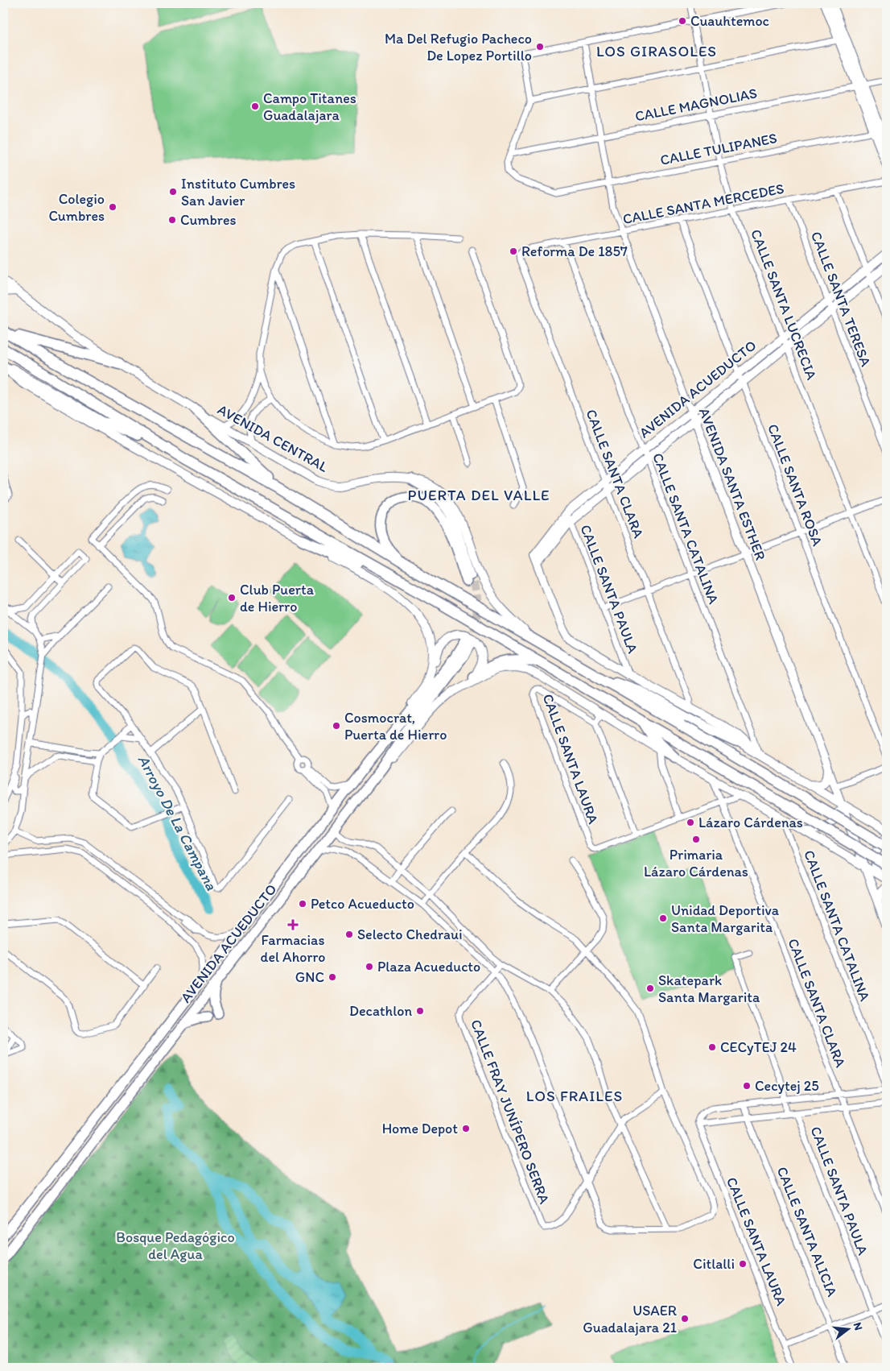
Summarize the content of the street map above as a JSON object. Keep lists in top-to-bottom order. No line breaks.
{"streets":{"main road":["AVENIDA ACUEDUCTO","AVENIDA CENTRAL","AVENIDA SANTA ESTHER"],"street":["CALLE MAGNOLIAS","CALLE TULIPANES","CALLE SANTA MERCEDES","CALLE SANTA TERESA","CALLE SANTA LUCRECIA","CALLE SANTA CLARA","CALLE SANTA ROSA","CALLE SANTA CATALINA","CALLE SANTA PAULA","CALLE SANTA LAURA","CALLE FRAY JUNÍPERO SERRA","CALLE SANTA ALICIA"]},"crossings":[["CALLE MAGNOLIAS","CALLE TULIPANES"],["CALLE MAGNOLIAS","CALLE SANTA LUCRECIA"],["CALLE MAGNOLIAS","AVENIDA SANTA ESTHER"],["CALLE TULIPANES","CALLE SANTA LUCRECIA"],["CALLE TULIPANES","AVENIDA SANTA ESTHER"],["CALLE SANTA MERCEDES","CALLE SANTA TERESA"],["CALLE SANTA MERCEDES","CALLE SANTA LUCRECIA"],["CALLE SANTA MERCEDES","CALLE SANTA CLARA"],["CALLE SANTA MERCEDES","AVENIDA SANTA ESTHER"],["CALLE SANTA MERCEDES","CALLE SANTA ROSA"],["CALLE SANTA MERCEDES","CALLE SANTA CATALINA"],["CALLE SANTA TERESA","AVENIDA ACUEDUCTO"],["CALLE SANTA LUCRECIA","AVENIDA ACUEDUCTO"],["AVENIDA ACUEDUCTO","CALLE SANTA CLARA"],["AVENIDA ACUEDUCTO","AVENIDA SANTA ESTHER"],["AVENIDA ACUEDUCTO","CALLE SANTA ROSA"],["AVENIDA ACUEDUCTO","CALLE SANTA CATALINA"],["AVENIDA ACUEDUCTO","CALLE SANTA PAULA"]],"districts":["LOS GIRASOLES","PUERTA DEL VALLE","LOS FRAILES"],"water":["Arroyo De La Campana"],"parks":["Bosque Pedagógico del Agua"],"places":{"other":["Cuauhtemoc","Ma Del Refugio Pacheco De Lopez Portillo","Campo Titanes Guadalajara","Instituto Cumbres San Javier","Colegio Cumbres","Cumbres","Reforma De 1857","Club Puerta de Hierro","Cosmocrat, Puerta de Hierro","Lázaro Cárdenas","Primaria Lázaro Cárdenas","Petco Acueducto","Unidad Deportiva Santa Margarita","Selecto Chedraui","Plaza Acueducto","GNC","Skatepark Santa Margarita","Decathlon","CECyTEJ 24","Cecytej 25","Home Depot","Citlalli","USAER Guadalajara 21"],"health":["Farmacias del Ahorro"]},"north":"right"}
